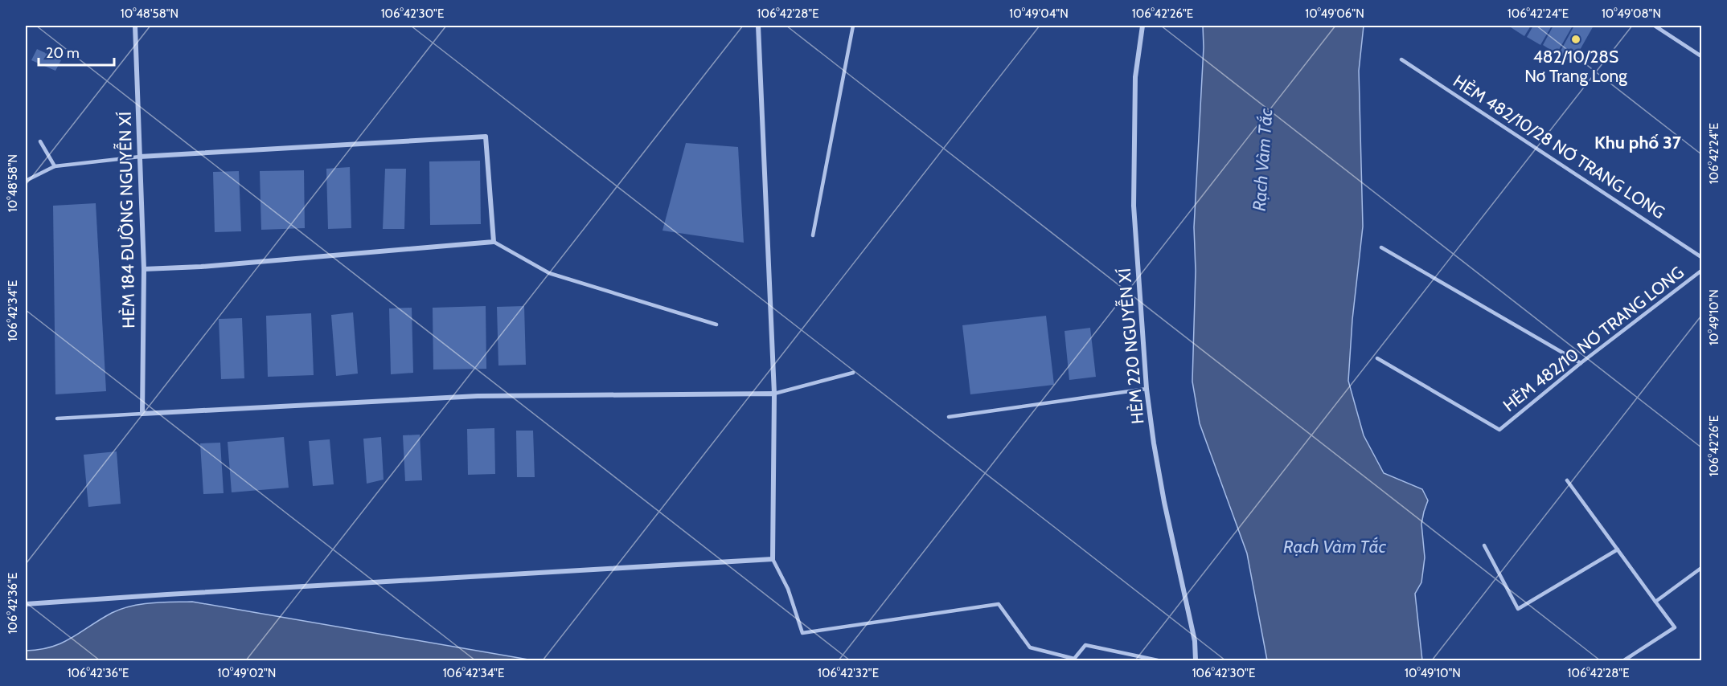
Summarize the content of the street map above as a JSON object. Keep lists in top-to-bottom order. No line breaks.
{"streets":{"street":["HẺM 184 ĐƯỜNG NGUYỄN XÍ","HẺM 220 NGUYỄN XÍ"],"lane":["HẺM 482/10/28 NƠ TRANG LONG","HẺM 482/10 NƠ TRANG LONG"]},"districts":["Khu phố 37"],"water":["Rạch Vàm Tắc"],"places":["482/10/28S Nơ Trang Long"],"scale_bar":"20 m","coordinates":["10°48'58\"N","106°42'30\"E","106°42'28\"E","10°49'04\"N","106°42'26\"E","10°49'06\"N","106°42'24\"E","10°49'08\"N","106°42'34\"E","10°49'10\"N","106°42'36\"E","10°49'02\"N","106°42'32\"E"]}
